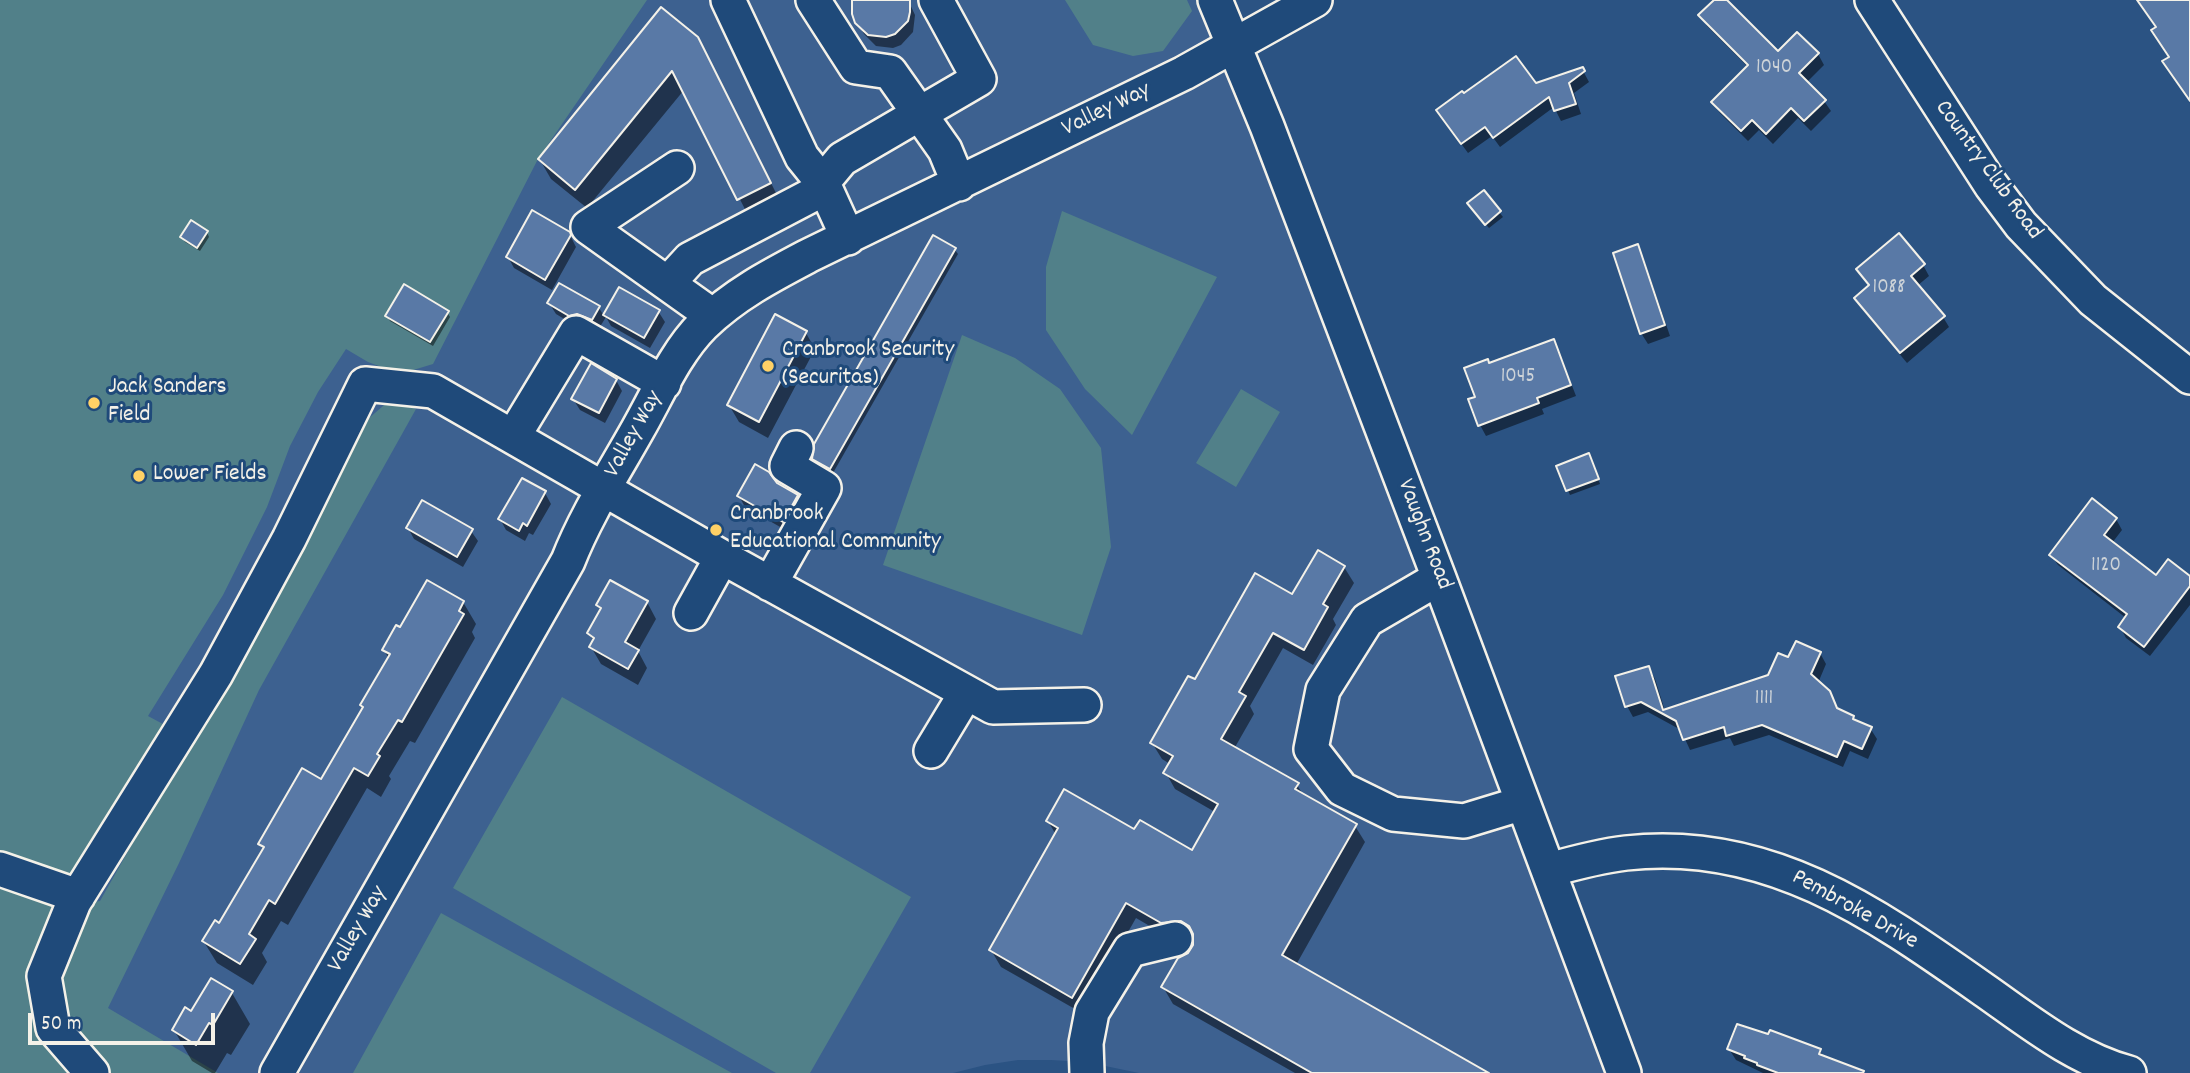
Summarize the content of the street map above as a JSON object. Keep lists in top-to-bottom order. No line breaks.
{"streets":{"street":["Valley Way","Country Club Road","Vaughn Road","Pembroke Drive"]},"crossings":[["Valley Way","Vaughn Road"],["Vaughn Road","Pembroke Drive"]],"places":["Cranbrook Security (Securitas)","Jack Sanders Field","Lower Fields","Cranbrook Educational Community"],"house_numbers":["1040","1088","1045","1120","1111"],"scale_bar":"50 m"}
